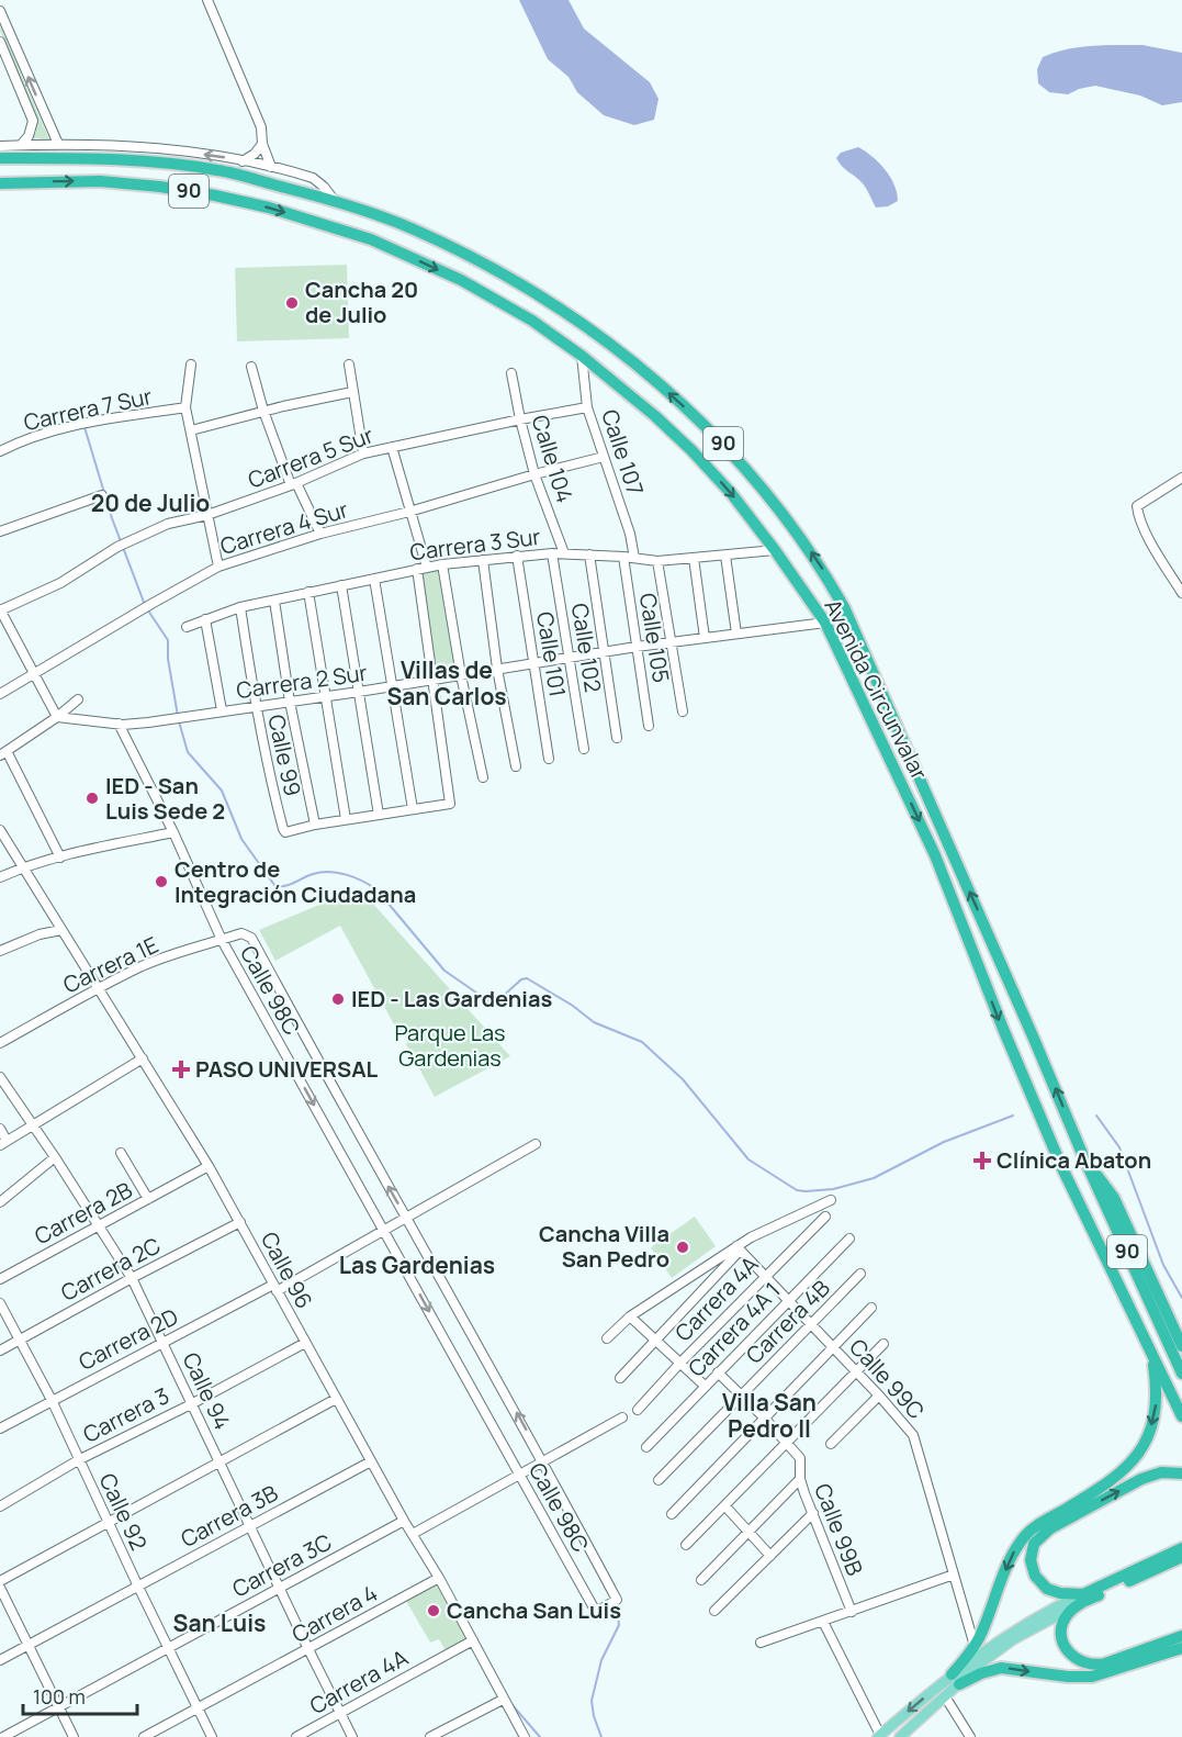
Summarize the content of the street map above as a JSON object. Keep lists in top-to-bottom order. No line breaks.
{"streets":{"highway":["90","Avenida Circunvalar"],"street":["Carrera 7 Sur","Calle 107","Carrera 5 Sur","Calle 104","Carrera 4 Sur","Carrera 3 Sur","Calle 105","Calle 102","Calle 101","Carrera 2 Sur","Calle 99","Carrera 1E","Calle 98C","Carrera 2B","Carrera 2C","Calle 96","Carrera 4A","Carrera 4B","Carrera 4A 1","Carrera 2D","Calle 99C","Calle 94","Carrera 3","Calle 92","Carrera 3B","Calle 99B","Carrera 3C","Carrera 4"]},"crossings":[["Calle 107","Carrera 5 Sur"],["Calle 107","Carrera 4 Sur"],["Calle 107","Carrera 3 Sur"],["Calle 107","Avenida Circunvalar"],["Carrera 5 Sur","Calle 104"],["Calle 104","Carrera 4 Sur"],["Calle 104","Carrera 3 Sur"],["Carrera 3 Sur","Calle 105"],["Carrera 3 Sur","Calle 102"],["Carrera 3 Sur","Calle 101"],["Carrera 3 Sur","Avenida Circunvalar"],["Carrera 3 Sur","Calle 99"],["Calle 105","Carrera 2 Sur"],["Calle 102","Carrera 2 Sur"],["Calle 101","Carrera 2 Sur"],["Carrera 2 Sur","Avenida Circunvalar"],["Carrera 2 Sur","Calle 99"],["Carrera 2 Sur","Calle 98C"],["Carrera 1E","Calle 98C"],["Carrera 1E","Calle 96"],["Calle 98C","Carrera 2D"],["Carrera 2B","Calle 96"],["Carrera 2B","Calle 94"],["Carrera 2C","Calle 96"],["Carrera 2C","Calle 94"],["Carrera 2C","Calle 92"],["Calle 96","Carrera 4A"],["Calle 96","Carrera 2D"],["Calle 96","Carrera 3"],["Calle 96","Carrera 3B"],["Calle 96","Carrera 3C"],["Calle 96","Carrera 4"],["Carrera 4A","Calle 99C"],["Carrera 4A","Calle 94"],["Carrera 4B","Calle 99C"],["Carrera 4B","Calle 99B"],["Carrera 4A 1","Calle 99C"],["Carrera 4A 1","Calle 99B"],["Carrera 2D","Calle 94"],["Carrera 2D","Calle 92"],["Calle 94","Carrera 3"],["Calle 94","Carrera 3B"],["Calle 94","Carrera 3C"],["Calle 94","Carrera 4"],["Carrera 3","Calle 92"],["Calle 92","Carrera 3B"],["Calle 92","Carrera 3C"],["Calle 92","Carrera 4"]],"districts":["20 de Julio","Villas de San Carlos","Las Gardenias","Villa San Pedro II","San Luis"],"parks":["Parque Las Gardenias"],"places":{"other":["Cancha 20 de Julio","IED - San Luis Sede 2","Centro de Integración Ciudadana","IED - Las Gardenias","Cancha Villa San Pedro","Cancha San Luis"],"health":["PASO UNIVERSAL","Clínica Abaton"]},"scale_bar":"100 m"}
